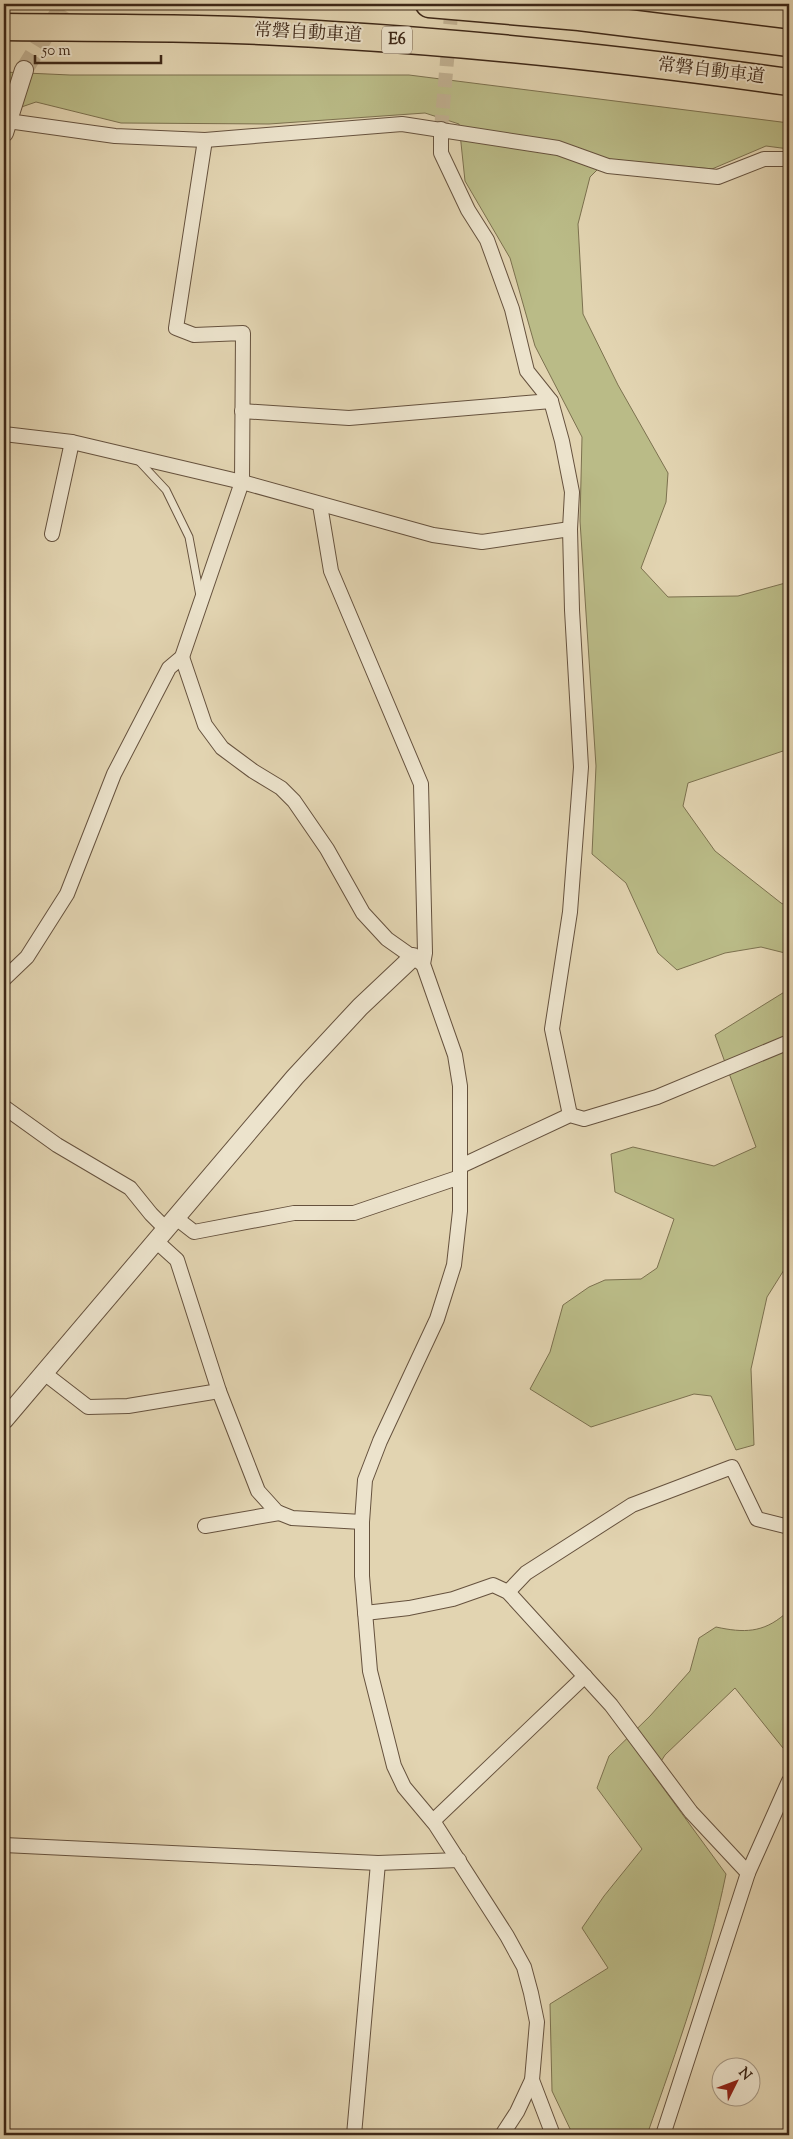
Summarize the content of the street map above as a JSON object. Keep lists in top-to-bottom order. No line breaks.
{"streets":{"highway":["常磐自動車道","E6"]},"scale_bar":"50 m","north":"top right"}
